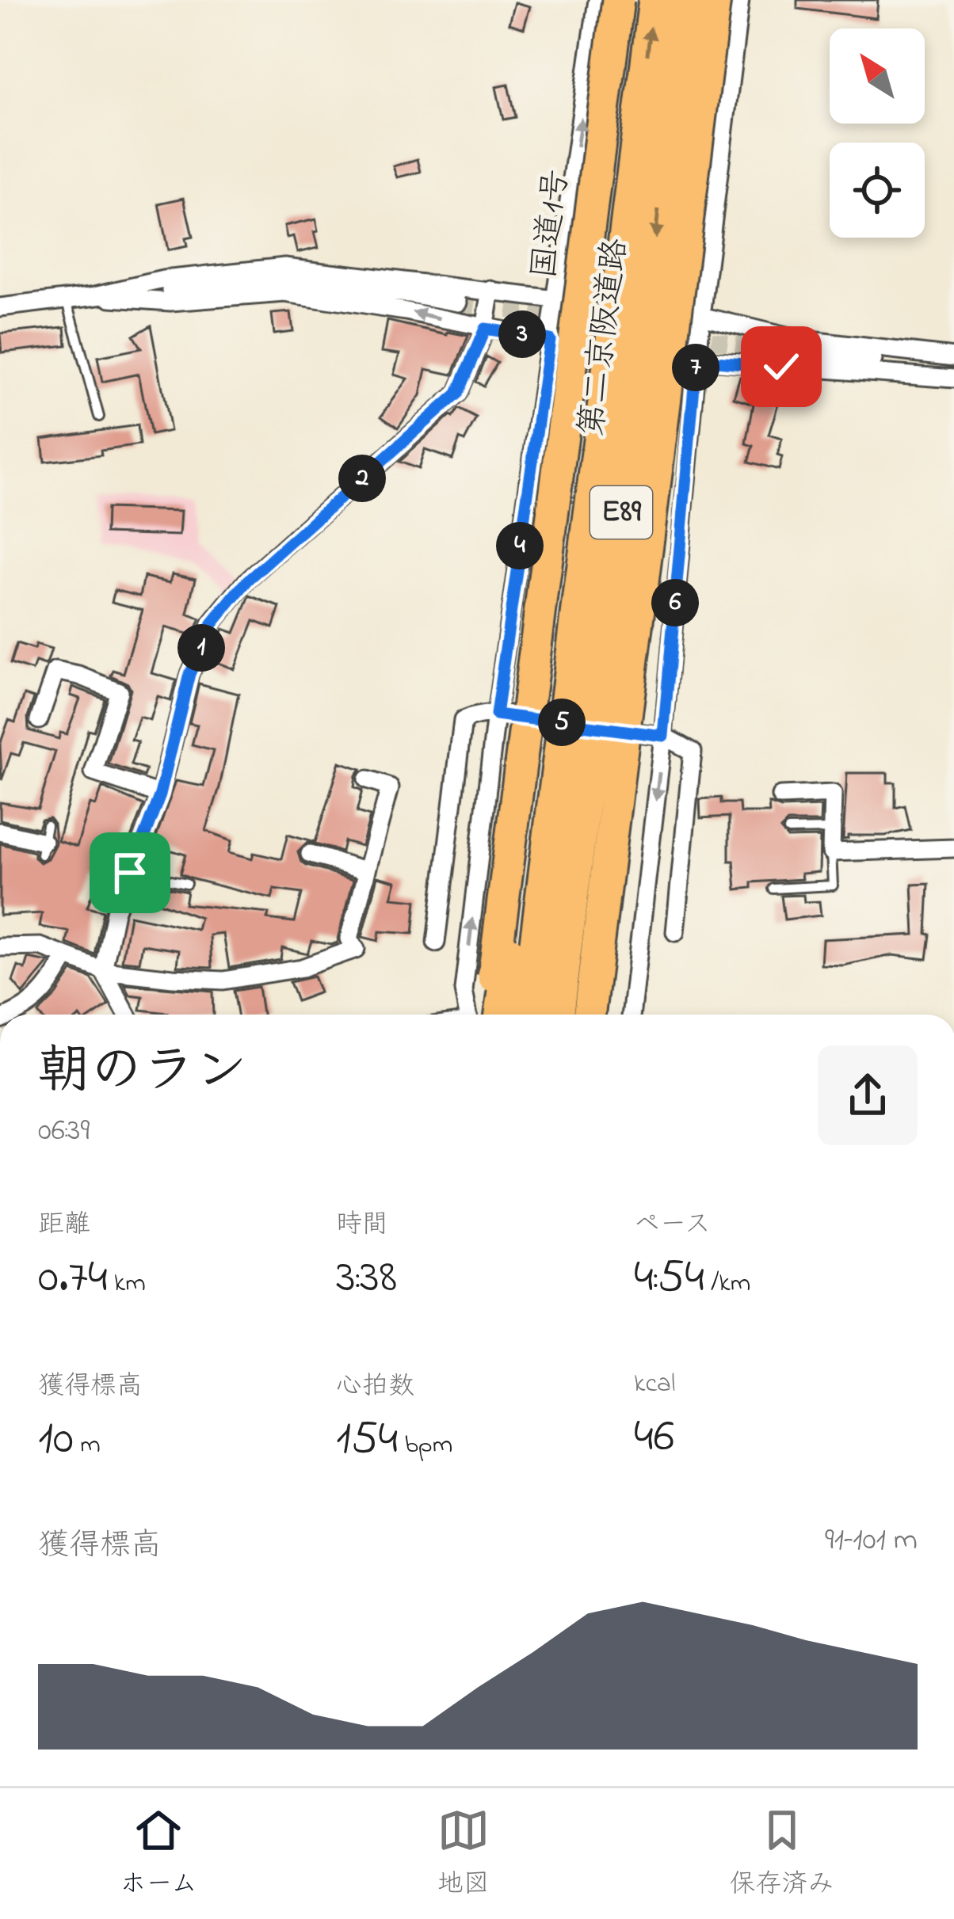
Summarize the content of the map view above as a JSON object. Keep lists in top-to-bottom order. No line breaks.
{"streets":{"highway":["国道1号","第二京阪道路","E89"]},"north":"top left","page":{"pins":["3","7","2","4","6","1","5"],"heading":["朝のラン","06:39"],"stats":[["距離","0.74 km"],["時間","3:38"],["ペース","4:54 /km"],["獲得標高","10 m"],["心拍数","154 bpm"],["kcal","46"]],"chart":["獲得標高","91–101 m"],"tabs":["ホーム","地図","保存済み"]}}
